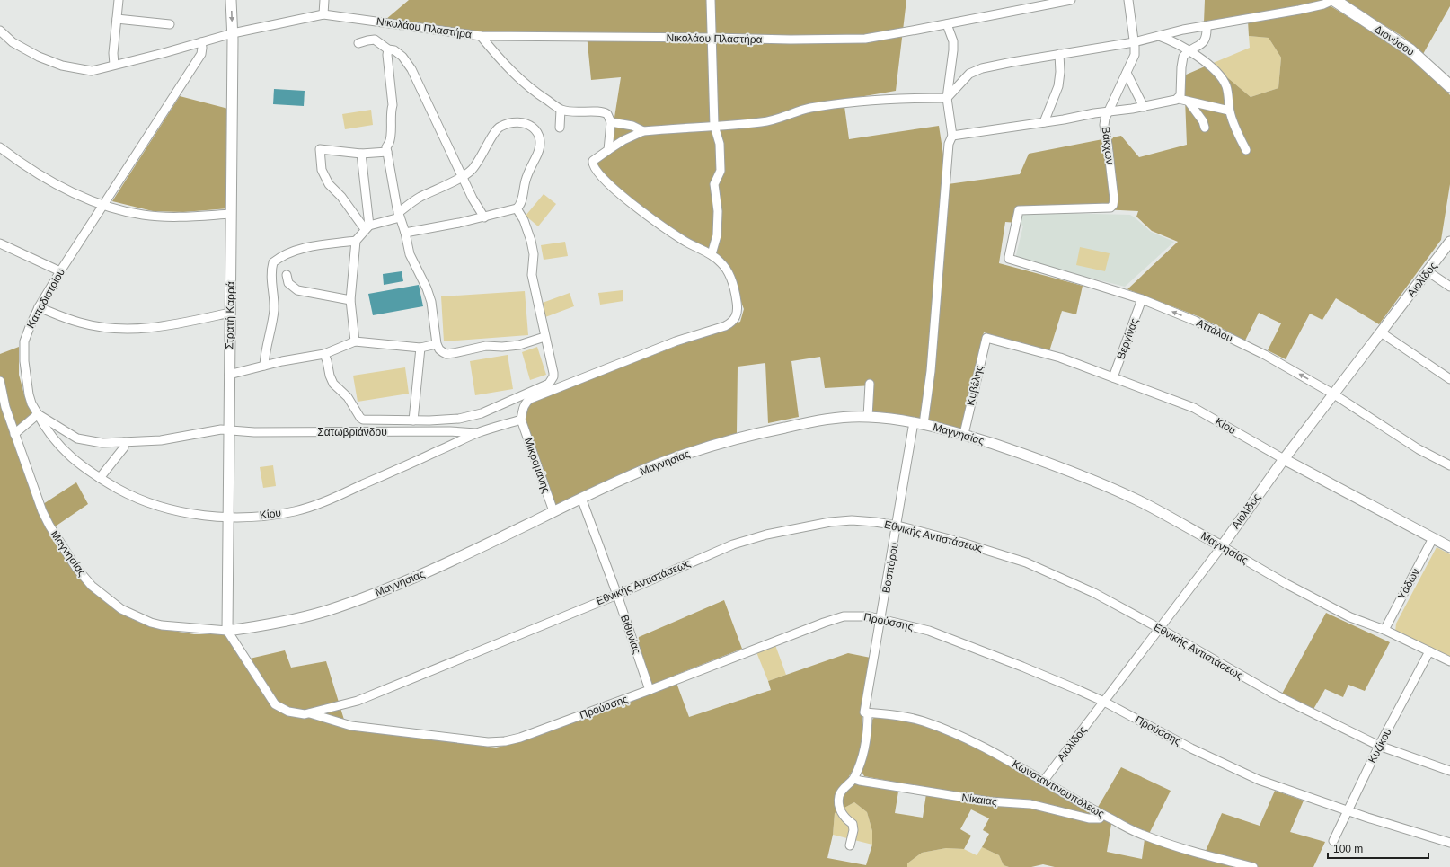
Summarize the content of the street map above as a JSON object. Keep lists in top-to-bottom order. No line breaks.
{"streets":{"main road":["Διονύσου"],"street":["Νικολάου Πλαστήρα","Βάκχων","Αιολίδος","Καποδιστρίου","Στρατή Καρρά","Αττάλου","Βεργίνας","Κυβέλης","Κίου","Σατωβριάνδου","Μαγνησίας","Μικρομάνης","Εθνικής Αντιστάσεως","Βοσπόρου","Υάδων","Προύσσης","Βιθυνίας","Κυζίκου","Κωνσταντινουπόλεως","Νίκαιας"]},"crossings":[["Νικολάου Πλαστήρα","Καποδιστρίου"],["Νικολάου Πλαστήρα","Στρατή Καρρά"],["Βάκχων","Αττάλου"],["Αιολίδος","Αττάλου"],["Αιολίδος","Κίου"],["Αιολίδος","Μαγνησίας"],["Αιολίδος","Εθνικής Αντιστάσεως"],["Αιολίδος","Προύσσης"],["Αιολίδος","Κωνσταντινουπόλεως"],["Καποδιστρίου","Κίου"],["Στρατή Καρρά","Κίου"],["Στρατή Καρρά","Σατωβριάνδου"],["Στρατή Καρρά","Μαγνησίας"],["Στρατή Καρρά","Εθνικής Αντιστάσεως"],["Αττάλου","Βεργίνας"],["Βεργίνας","Κίου"],["Κυβέλης","Κίου"],["Κυβέλης","Μαγνησίας"],["Κίου","Σατωβριάνδου"],["Κίου","Μικρομάνης"],["Κίου","Υάδων"],["Μαγνησίας","Μικρομάνης"],["Μαγνησίας","Εθνικής Αντιστάσεως"],["Μαγνησίας","Βοσπόρου"],["Μαγνησίας","Υάδων"],["Μαγνησίας","Βιθυνίας"],["Μαγνησίας","Κυζίκου"],["Εθνικής Αντιστάσεως","Βοσπόρου"],["Εθνικής Αντιστάσεως","Προύσσης"],["Εθνικής Αντιστάσεως","Βιθυνίας"],["Εθνικής Αντιστάσεως","Κυζίκου"],["Βοσπόρου","Προύσσης"],["Βοσπόρου","Κωνσταντινουπόλεως"],["Βοσπόρου","Νίκαιας"],["Προύσσης","Βιθυνίας"],["Προύσσης","Κυζίκου"],["Κωνσταντινουπόλεως","Νίκαιας"]],"one_way":["Αττάλου"],"scale_bar":"100 m"}
